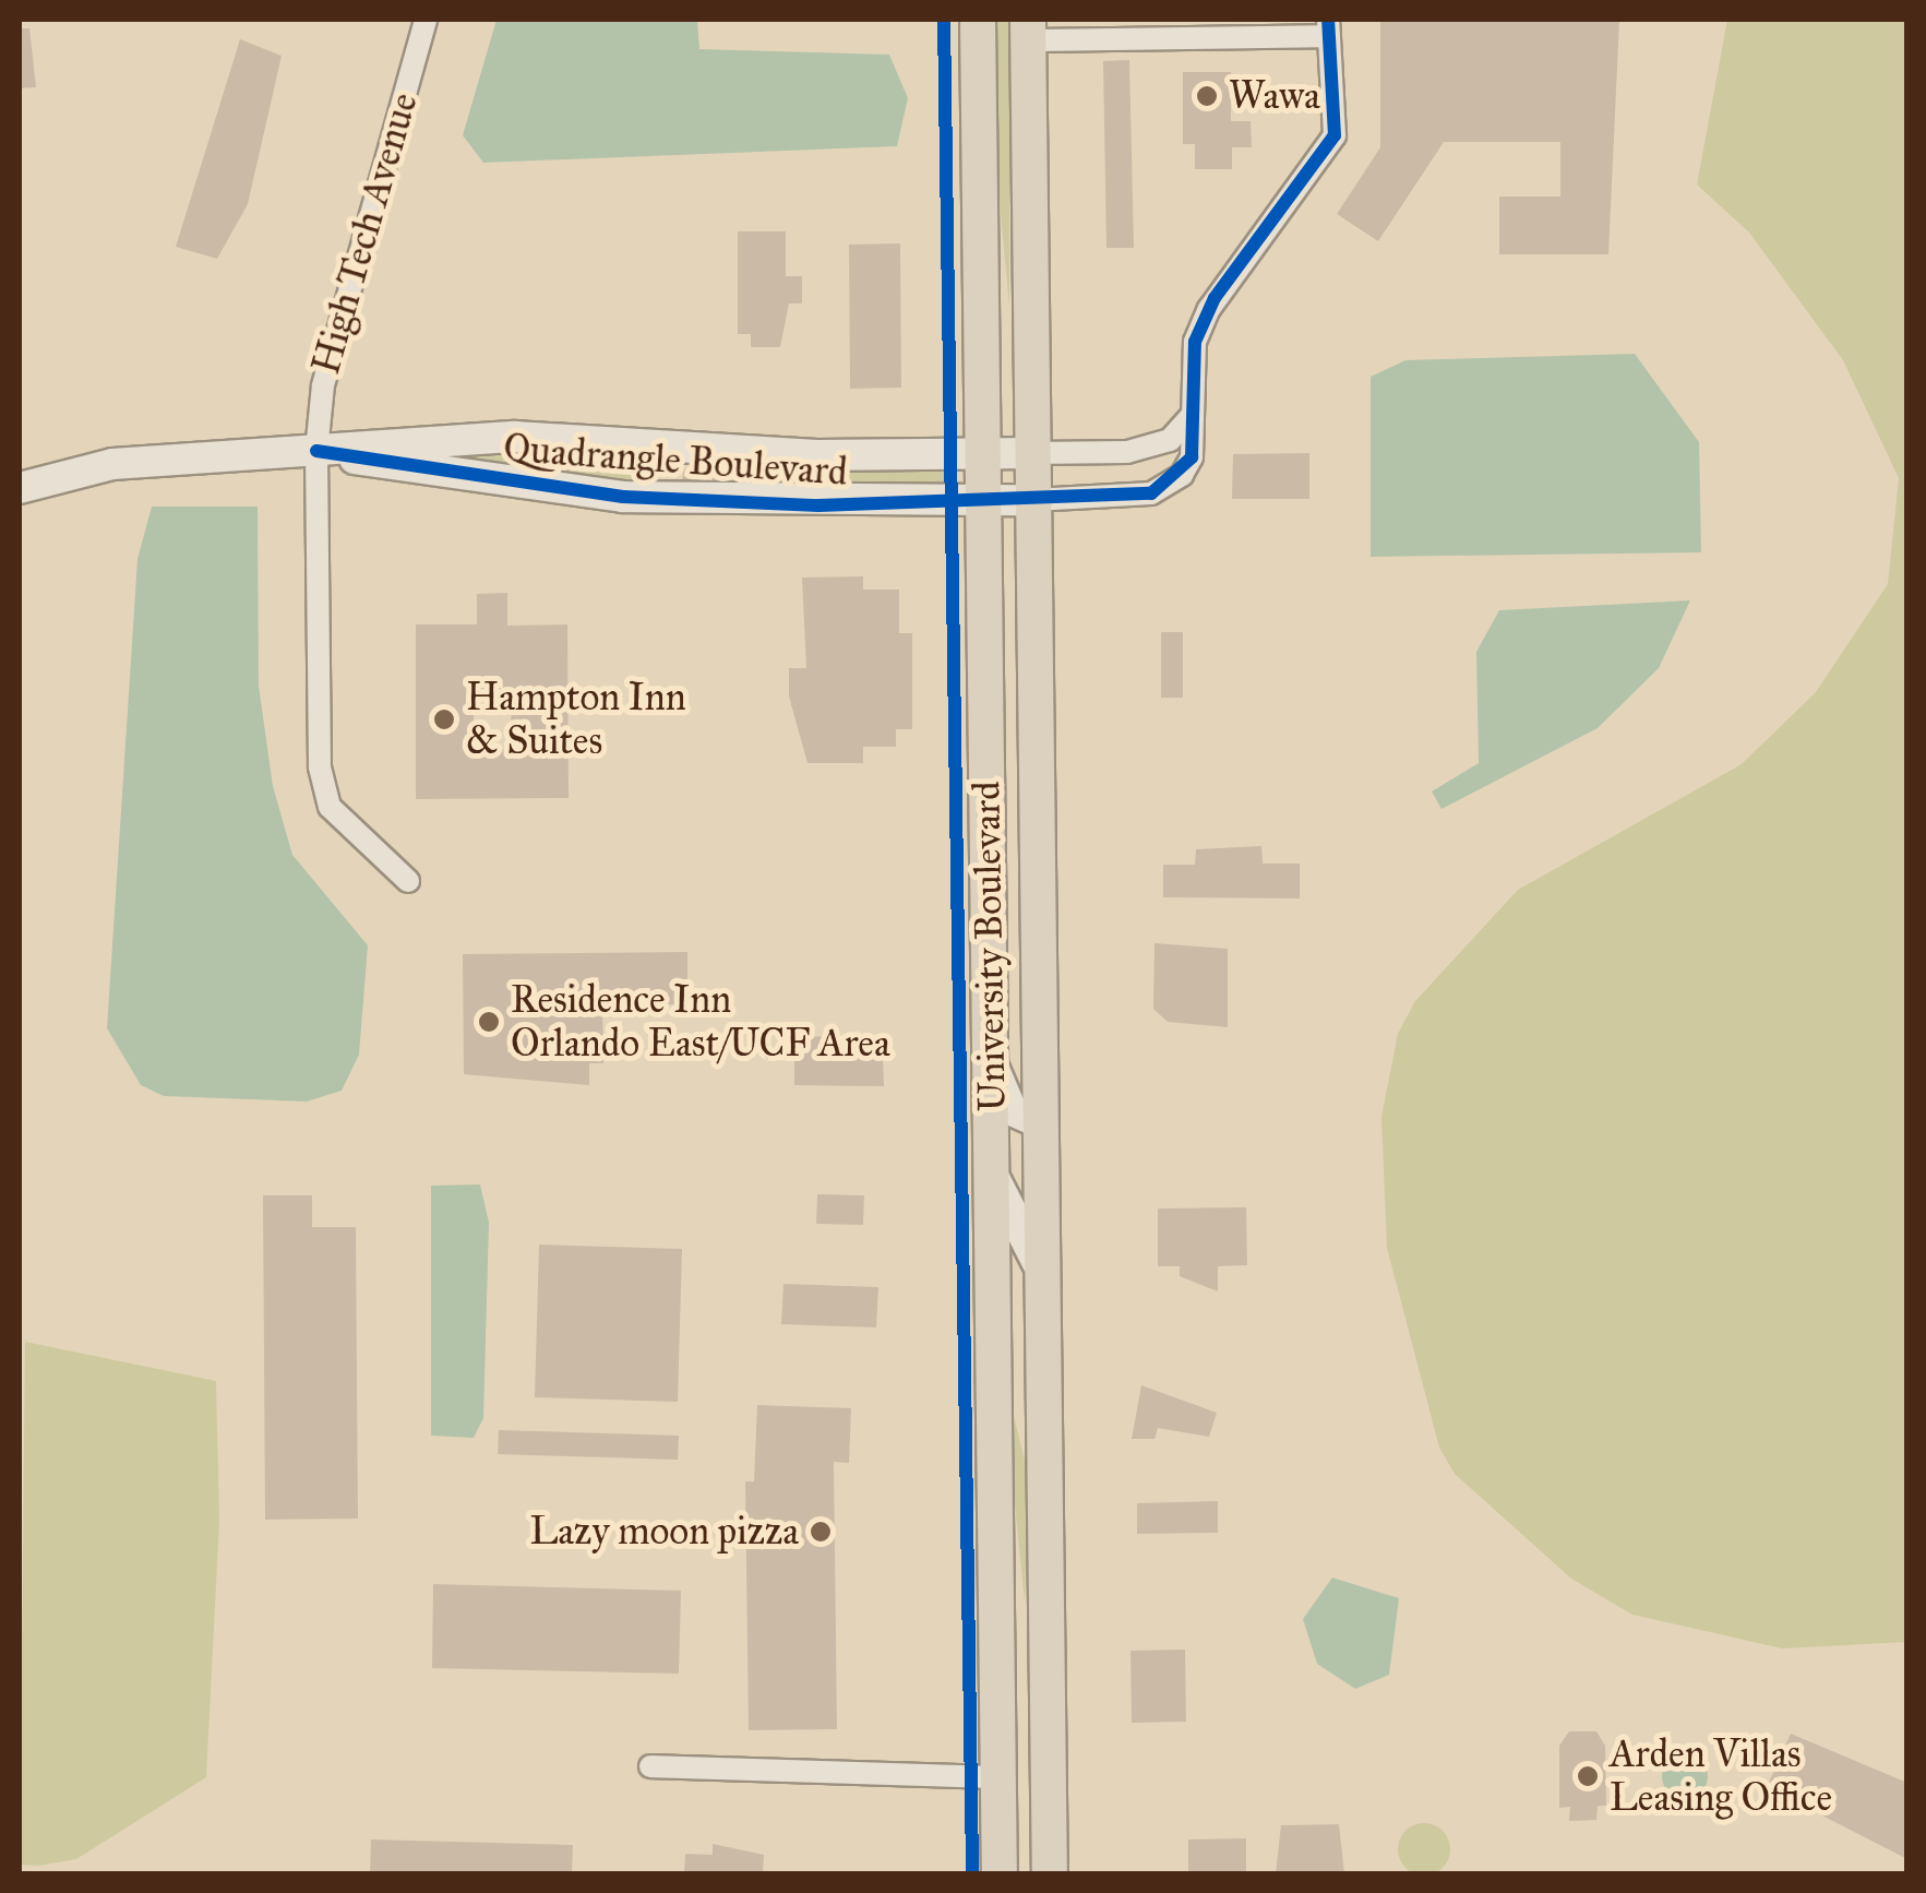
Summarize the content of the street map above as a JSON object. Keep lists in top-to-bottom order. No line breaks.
{"streets":{"main road":["University Boulevard"],"street":["High Tech Avenue","Quadrangle Boulevard"]},"crossings":[["High Tech Avenue","Quadrangle Boulevard"],["Quadrangle Boulevard","University Boulevard"]],"places":["Wawa","Hampton Inn & Suites","Residence Inn Orlando East/UCF Area","Lazy moon pizza","Arden Villas Leasing Office"]}
